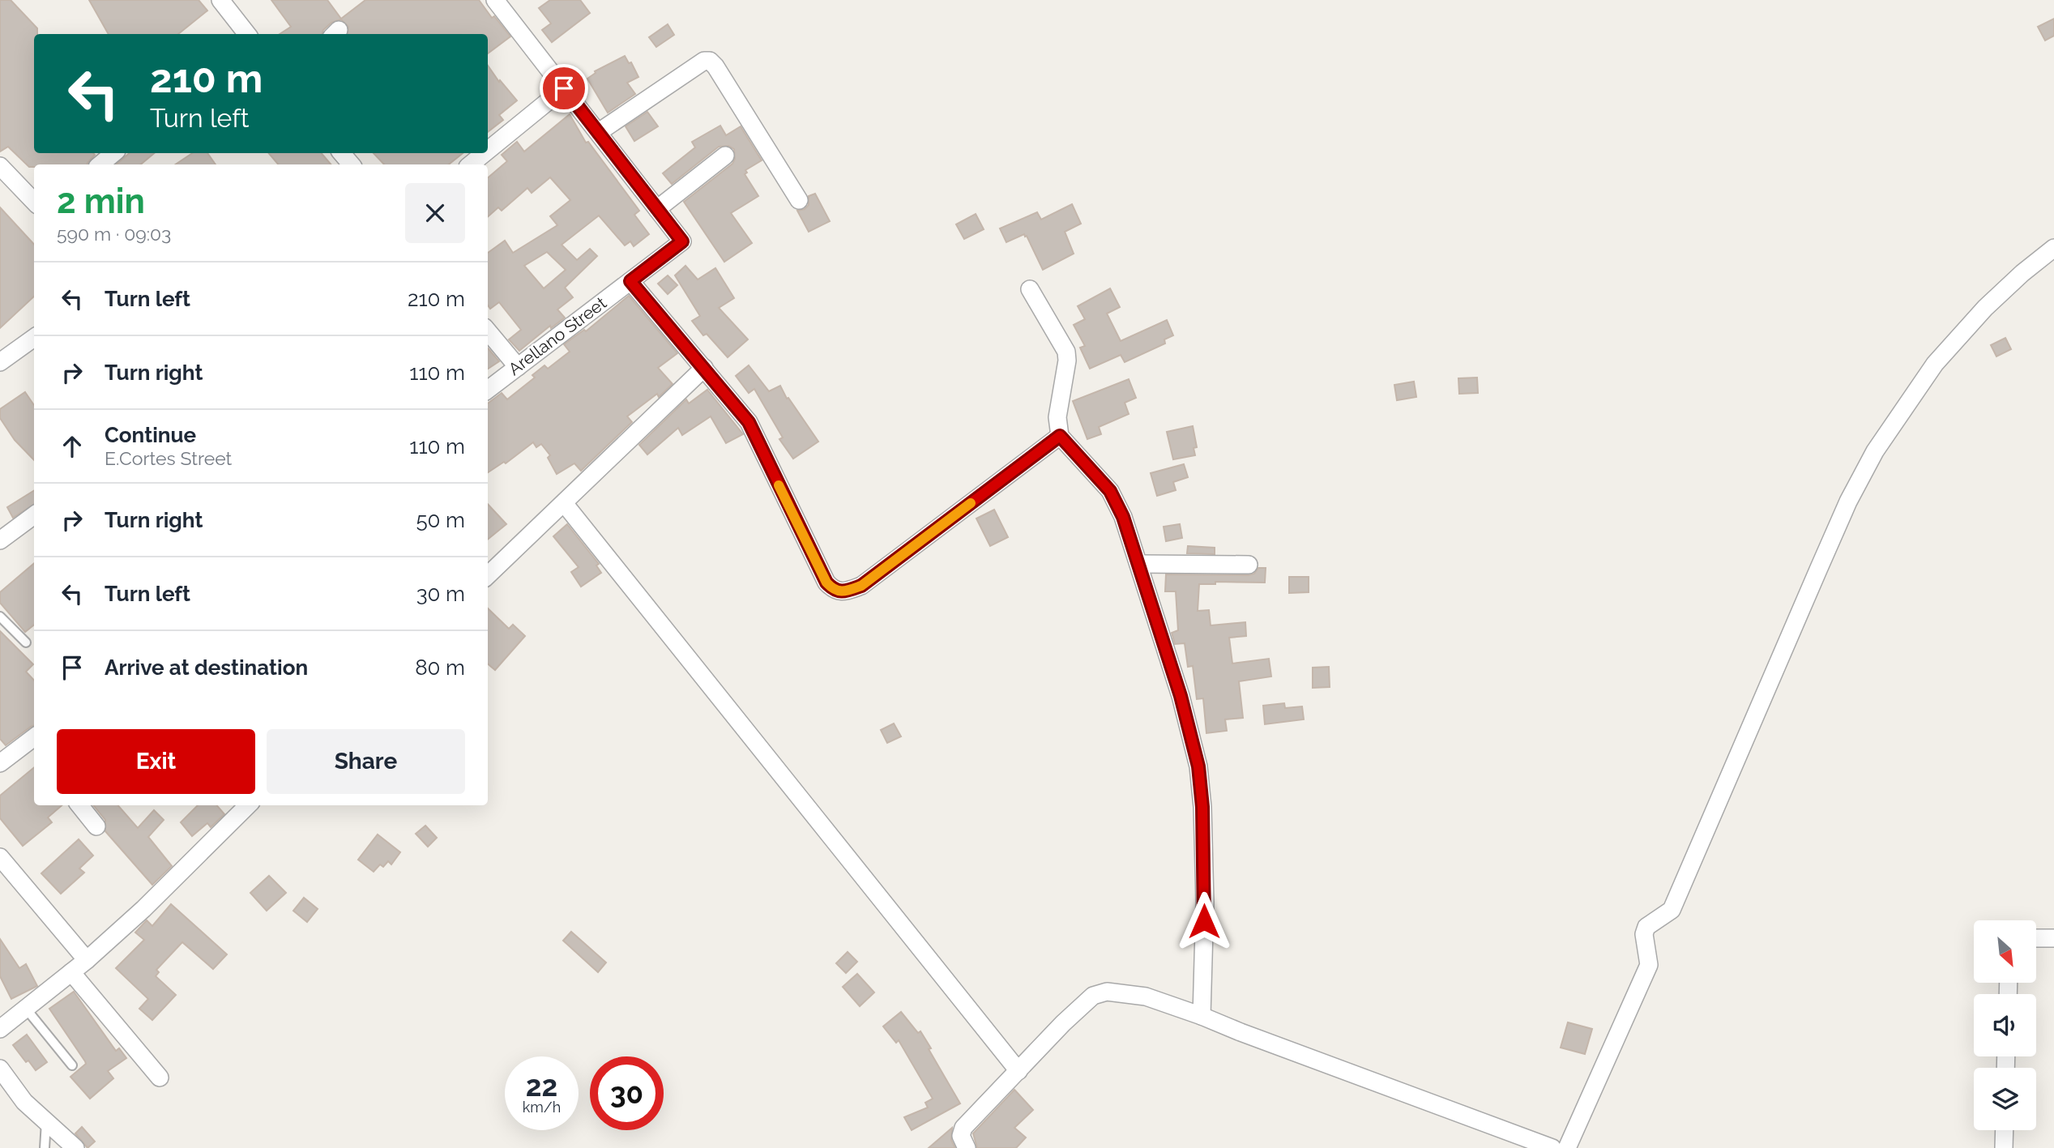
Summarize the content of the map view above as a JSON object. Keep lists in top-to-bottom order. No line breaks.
{"streets":{"street":["Arellano Street"]},"north":"bottom right","page":{"turn":["210 m","Turn left"],"heading":["2 min","590 m · 09:03"],"list":[{"name":"Turn left","value":"210 m"},{"name":"Turn right","value":"110 m"},{"name":"Continue","note":"E.Cortes Street","value":"110 m"},{"name":"Turn right","value":"50 m"},{"name":"Turn left","value":"30 m"},{"name":"Arrive at destination","value":"80 m"}],"buttons":["Exit","Share"],"speed":"22 km/h","limit":"30"}}
